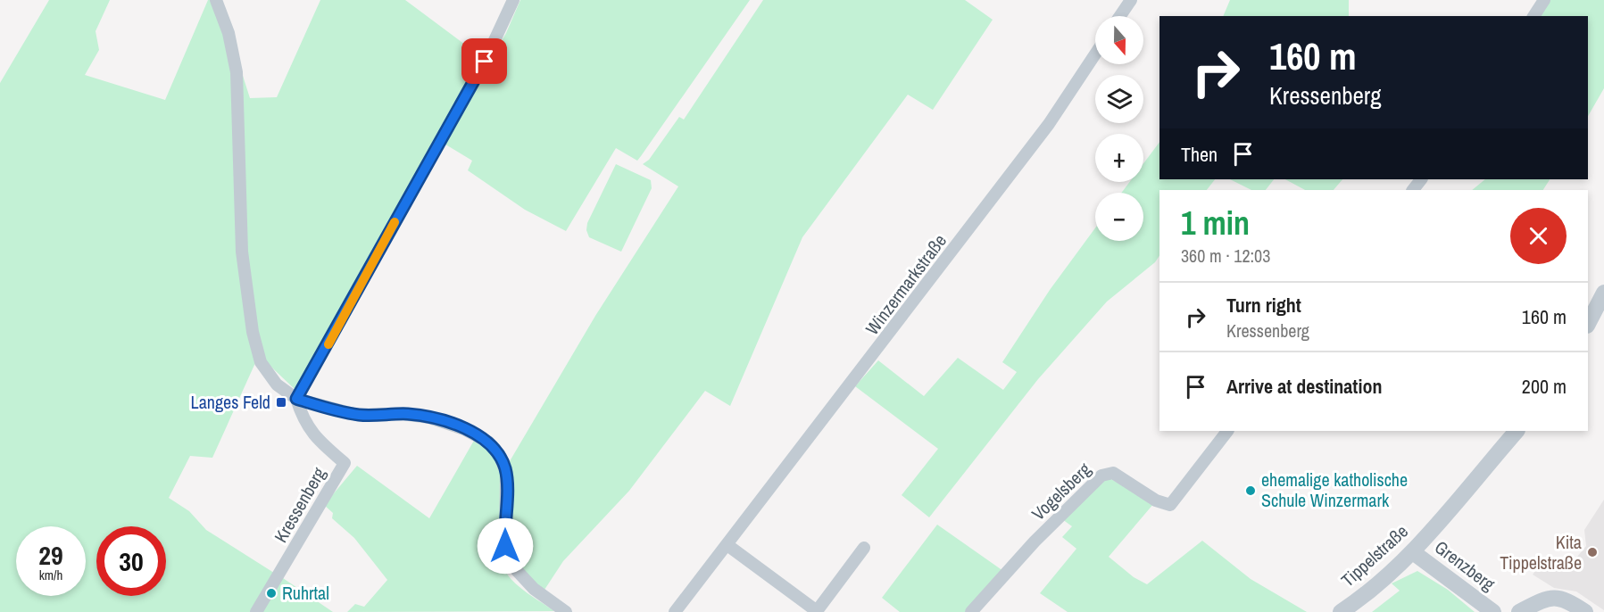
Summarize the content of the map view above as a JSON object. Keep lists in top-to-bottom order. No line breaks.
{"streets":{"street":["Winzermarkstraße","Vogelsberg","Kressenberg","Tippelstraße","Grenzberg"]},"crossings":[["Tippelstraße","Grenzberg"]],"places":{"transit":["Langes Feld"],"other":["ehemalige katholische Schule Winzermark","Kita Tippelstraße","Ruhrtal"]},"north":"bottom","page":{"map_buttons":["+","−"],"turn":["160 m","Kressenberg"],"then":"Then","heading":["1 min","360 m · 12:03"],"list":[{"name":"Turn right","note":"Kressenberg","value":"160 m"},{"name":"Arrive at destination","value":"200 m"}],"speed":"29 km/h","limit":"30"}}
